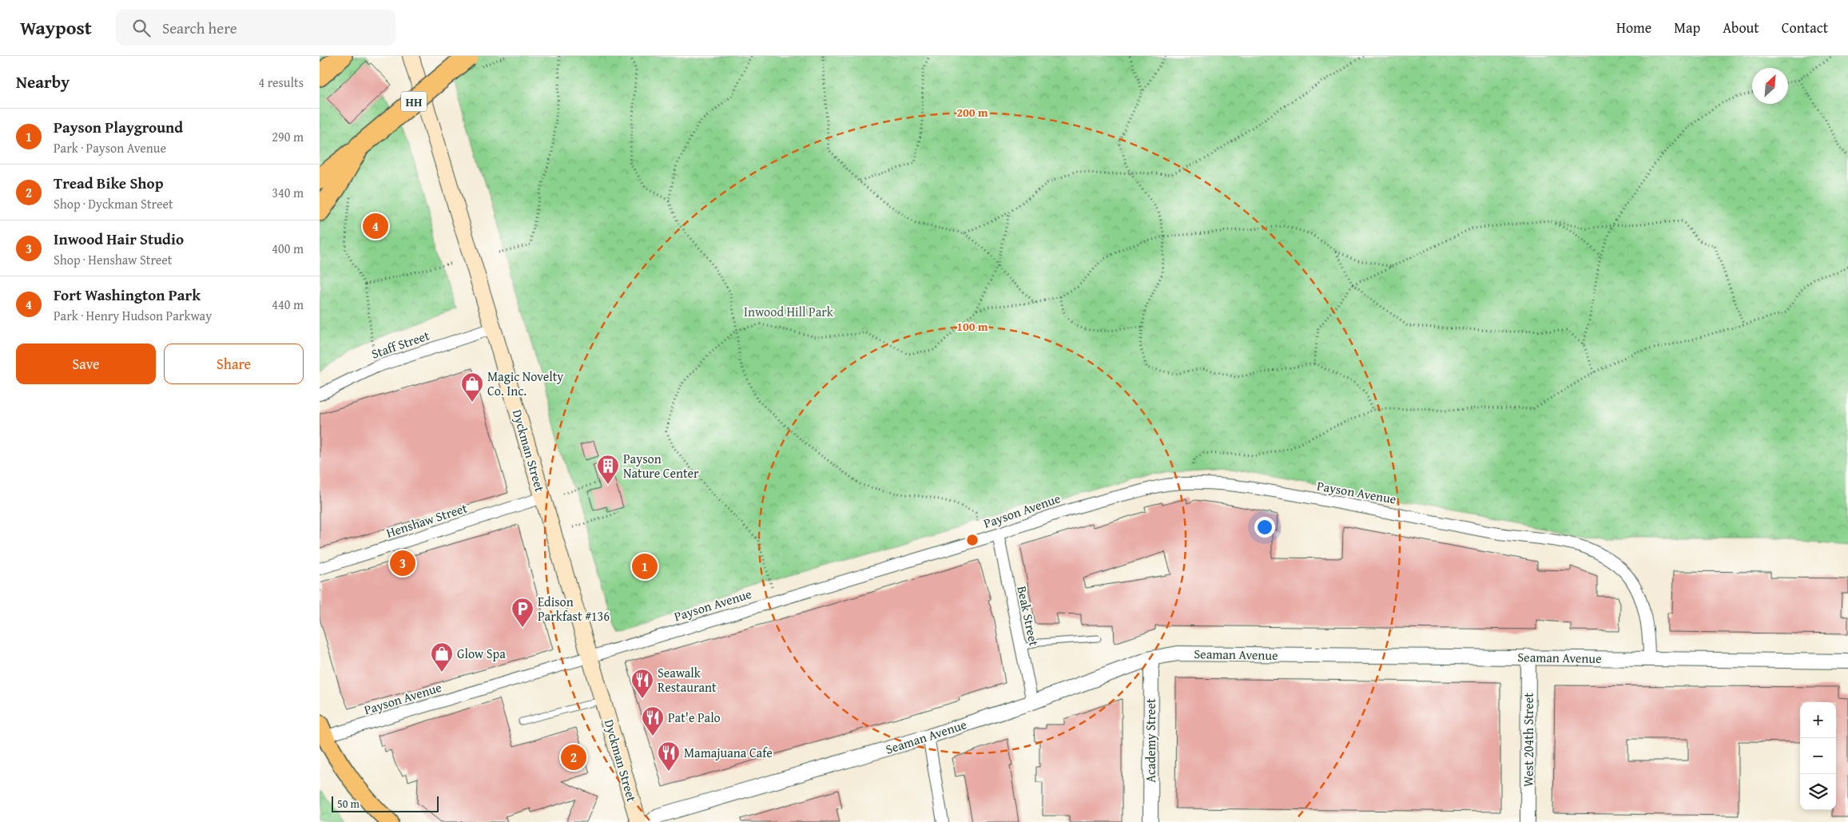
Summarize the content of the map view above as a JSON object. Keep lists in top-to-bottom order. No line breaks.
{"streets":{"highway":["HH"],"main road":["Dyckman Street"],"street":["Staff Street","Payson Avenue","Henshaw Street","Beak Street","Seaman Avenue","West 204th Street","Academy Street"]},"crossings":[["Staff Street","Dyckman Street"],["Dyckman Street","Payson Avenue"],["Dyckman Street","Henshaw Street"],["Payson Avenue","Beak Street"],["Payson Avenue","Seaman Avenue"],["Beak Street","Seaman Avenue"],["Seaman Avenue","West 204th Street"],["Seaman Avenue","Academy Street"]],"parks":["Inwood Hill Park"],"places":{"shop":["Magic Novelty Co. Inc.","Glow Spa"],"building":["Payson Nature Center"],"parking":["Edison Parkfast #136"],"restaurant":["Seawalk Restaurant","Pat'e Palo","Mamajuana Cafe"]},"scale_bar":"50 m","north":"top right","page":{"header":"Waypost","search":"Search here","nav":["Home","Map","About","Contact"],"heading":["Nearby","4 results"],"list":[{"mark":"1","name":"Payson Playground","note":"Park · Payson Avenue","value":"290 m"},{"mark":"2","name":"Tread Bike Shop","note":"Shop · Dyckman Street","value":"340 m"},{"mark":"3","name":"Inwood Hair Studio","note":"Shop · Henshaw Street","value":"400 m"},{"mark":"4","name":"Fort Washington Park","note":"Park · Henry Hudson Parkway","value":"440 m"}],"pins":["4","3","1","2"],"buttons":["Save","Share"],"map_buttons":["+","−"],"scale":"50 m"},"rings":["200 m","100 m"]}
